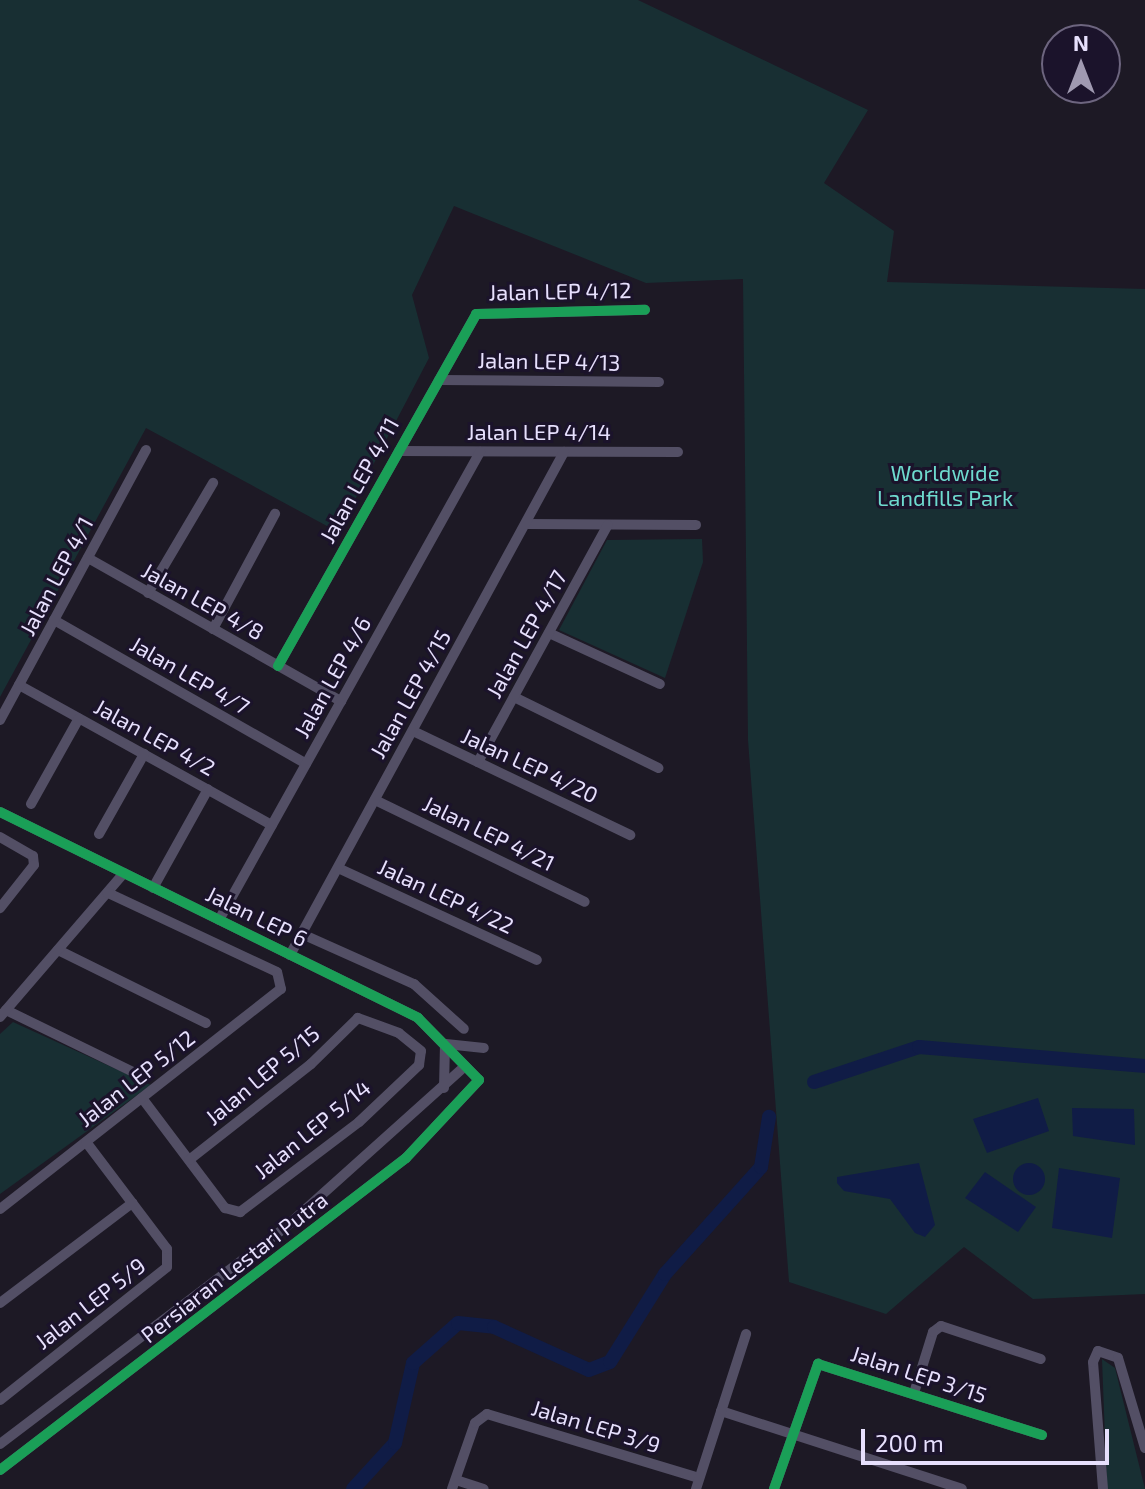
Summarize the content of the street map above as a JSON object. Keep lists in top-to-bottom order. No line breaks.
{"streets":{"street":["Jalan LEP 4/12","Jalan LEP 4/13","Jalan LEP 4/14","Jalan LEP 4/11","Jalan LEP 4/1","Jalan LEP 4/8","Jalan LEP 4/17","Jalan LEP 4/7","Jalan LEP 4/6","Jalan LEP 4/15","Jalan LEP 4/2","Jalan LEP 4/20","Jalan LEP 4/21","Jalan LEP 4/22","Jalan LEP 6","Jalan LEP 5/15","Jalan LEP 5/12","Jalan LEP 5/14","Persiaran Lestari Putra","Jalan LEP 5/9","Jalan LEP 3/15","Jalan LEP 3/9"]},"crossings":[["Jalan LEP 4/12","Jalan LEP 4/11"],["Jalan LEP 4/13","Jalan LEP 4/11"],["Jalan LEP 4/14","Jalan LEP 4/11"],["Jalan LEP 4/14","Jalan LEP 4/6"],["Jalan LEP 4/14","Jalan LEP 4/15"],["Jalan LEP 4/11","Jalan LEP 4/8"],["Jalan LEP 4/1","Jalan LEP 4/8"],["Jalan LEP 4/1","Jalan LEP 4/7"],["Jalan LEP 4/1","Jalan LEP 4/2"],["Jalan LEP 4/8","Jalan LEP 4/6"],["Jalan LEP 4/17","Jalan LEP 4/20"],["Jalan LEP 4/7","Jalan LEP 4/6"],["Jalan LEP 4/6","Jalan LEP 4/2"],["Jalan LEP 4/6","Jalan LEP 6"],["Jalan LEP 4/15","Jalan LEP 4/20"],["Jalan LEP 4/15","Jalan LEP 4/21"],["Jalan LEP 4/15","Jalan LEP 4/22"],["Jalan LEP 4/15","Jalan LEP 6"],["Jalan LEP 6","Persiaran Lestari Putra"],["Jalan LEP 5/15","Jalan LEP 5/14"]],"parks":["Worldwide Landfills Park"],"scale_bar":"200 m","north":"top"}
